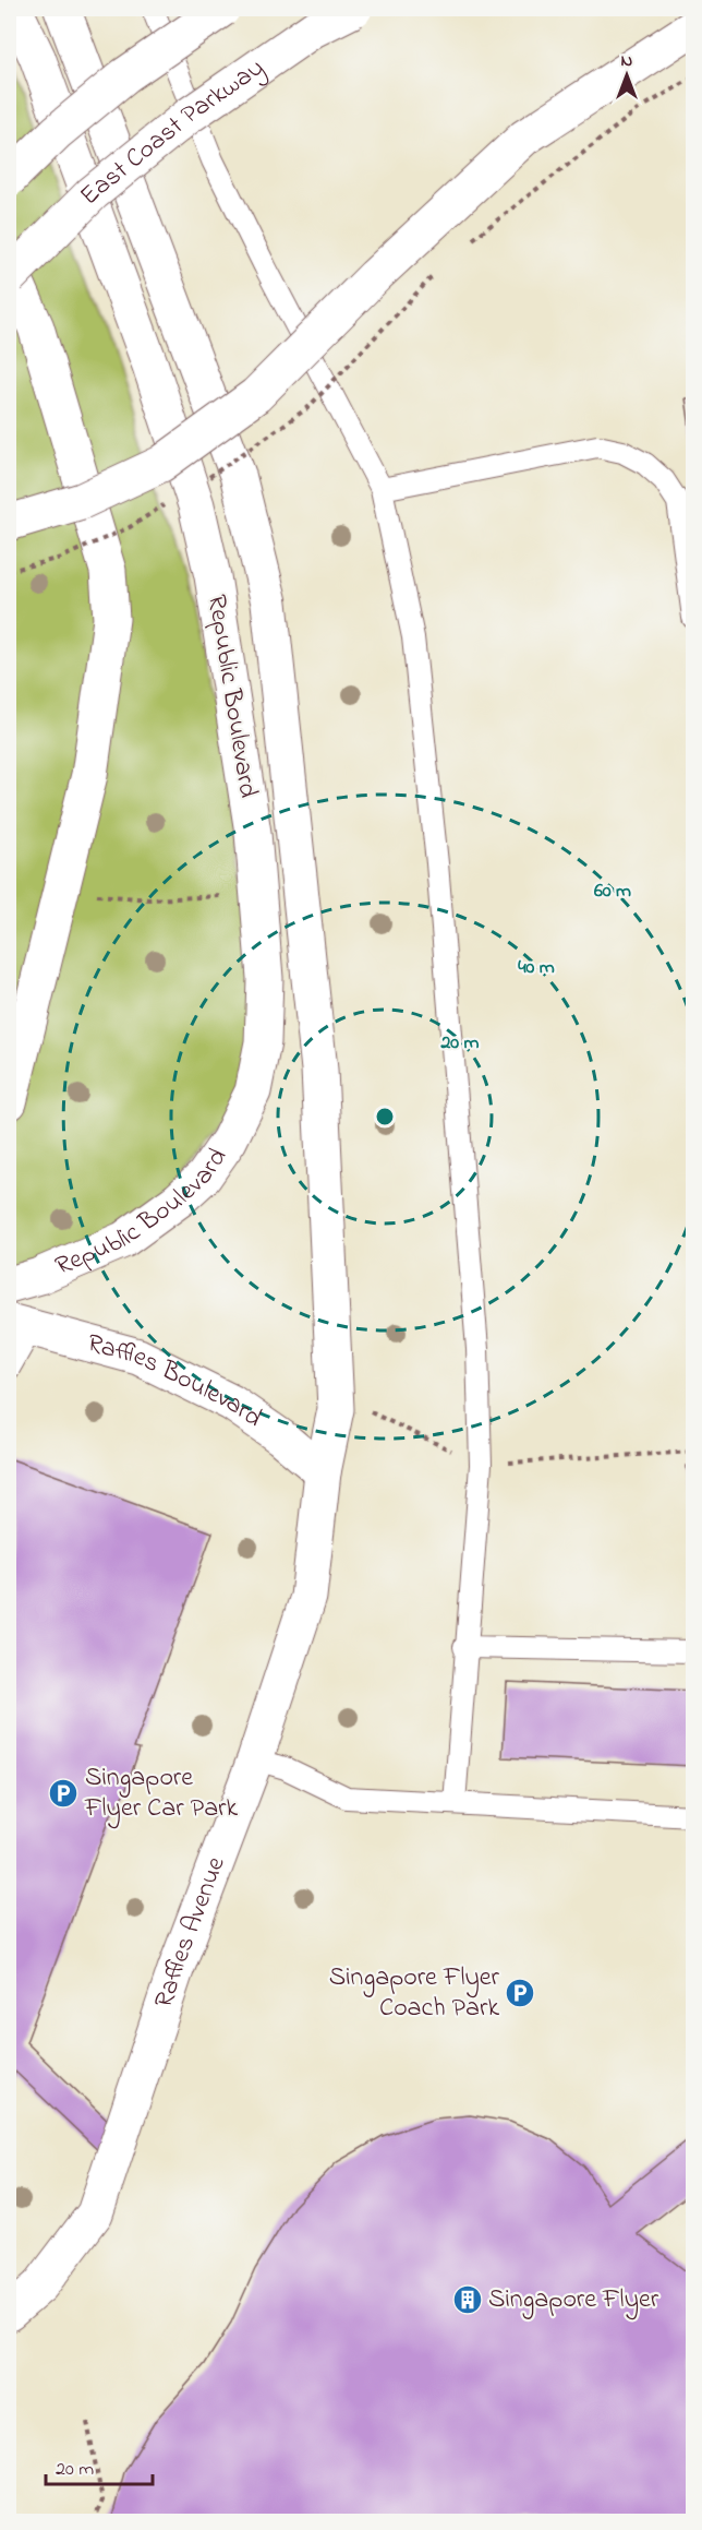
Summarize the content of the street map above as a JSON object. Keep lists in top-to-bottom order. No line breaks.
{"streets":{"main road":["East Coast Parkway","Republic Boulevard","Raffles Boulevard","Raffles Avenue"]},"crossings":[["Republic Boulevard","Raffles Avenue"],["Raffles Boulevard","Raffles Avenue"]],"places":{"parking":["Singapore Flyer Car Park","Singapore Flyer Coach Park"],"building":["Singapore Flyer"]},"scale_bar":"20 m","north":"top","rings":["60 m","40 m","20 m"]}
